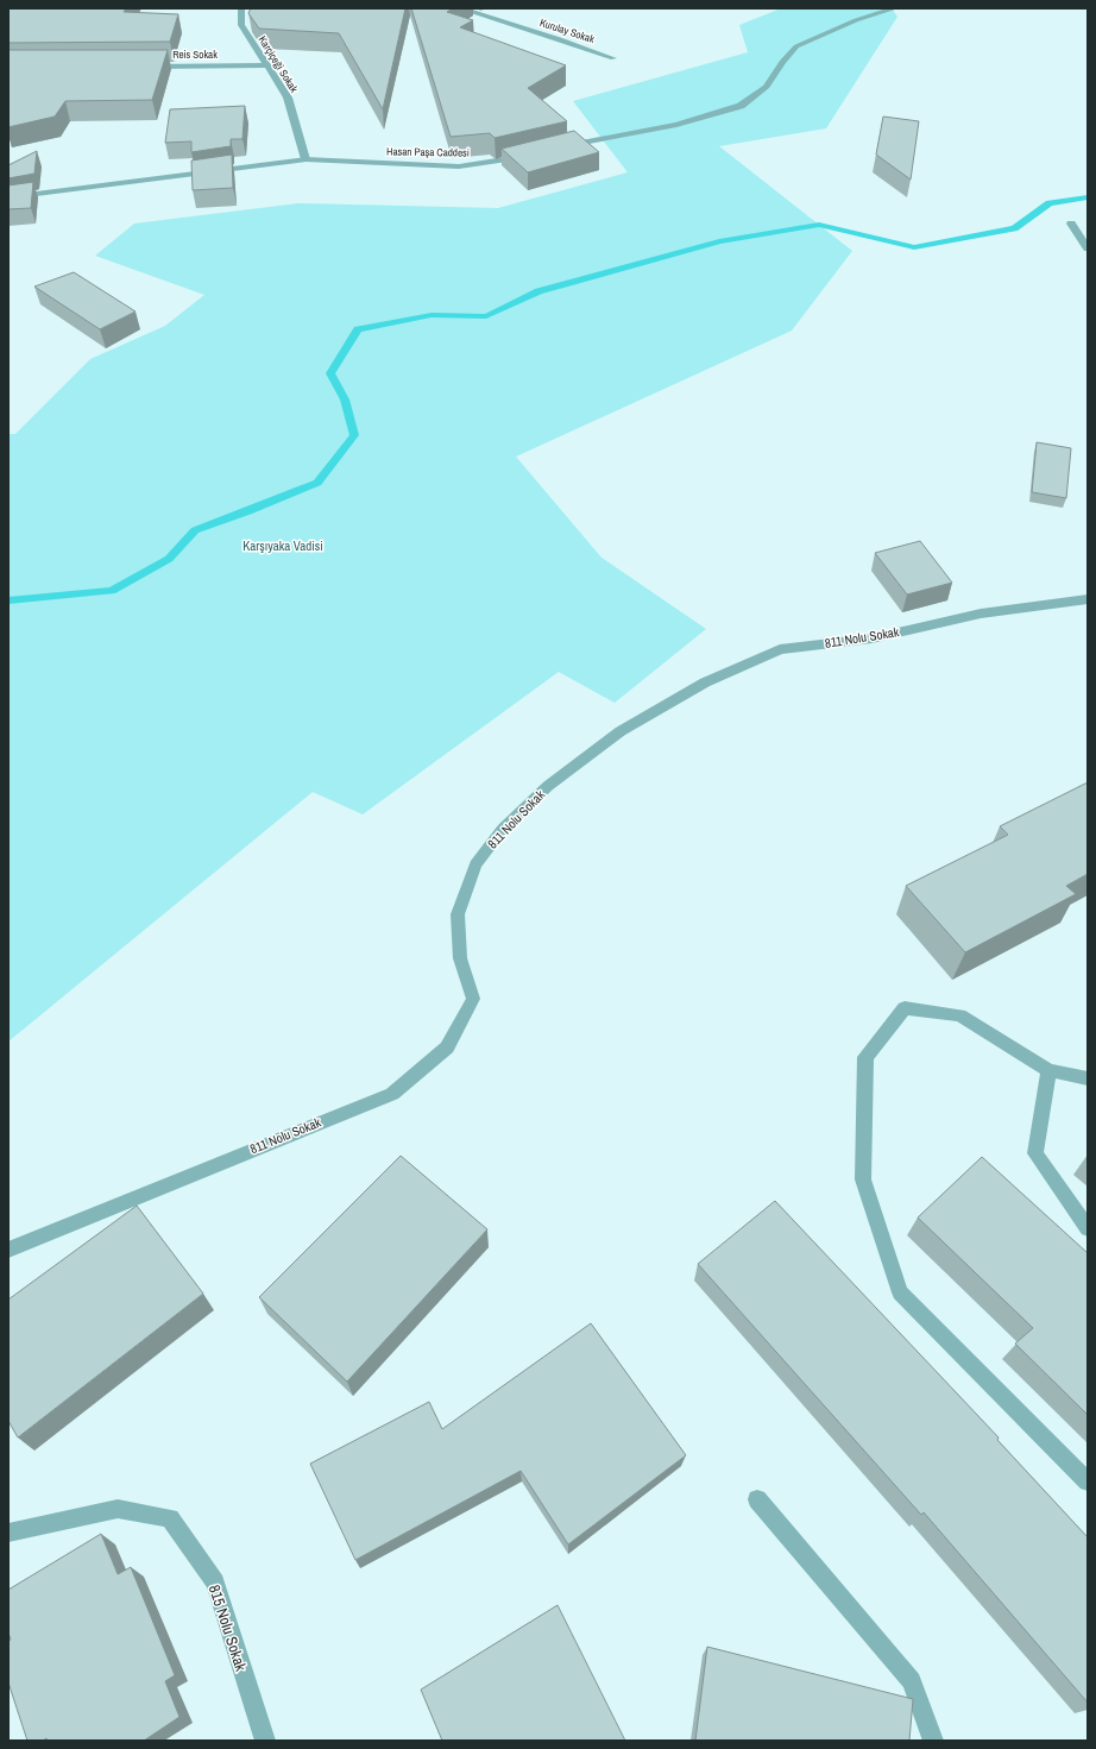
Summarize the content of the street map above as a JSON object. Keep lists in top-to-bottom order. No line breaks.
{"streets":{"street":["Kurulay Sokak","Reis Sokak","Karçiçeği Sokak","Hasan Paşa Caddesi","811 Nolu Sokak","815 Nolu Sokak"]},"crossings":[["Reis Sokak","Karçiçeği Sokak"],["Karçiçeği Sokak","Hasan Paşa Caddesi"]],"parks":["Karşıyaka Vadisi"]}
